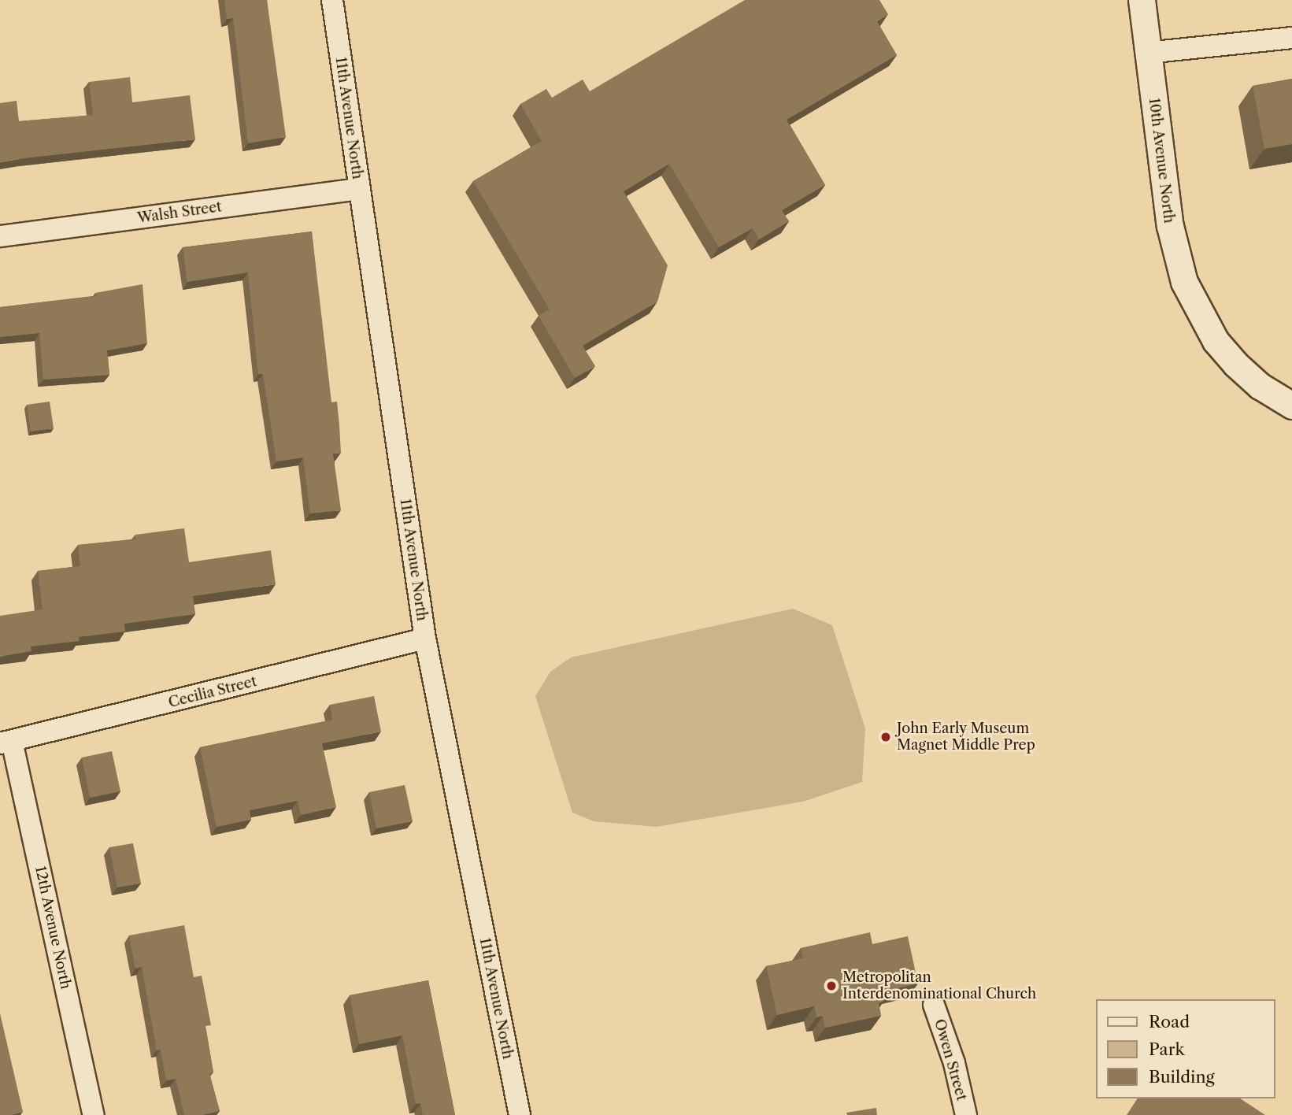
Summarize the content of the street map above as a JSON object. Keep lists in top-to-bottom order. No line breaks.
{"streets":{"street":["11th Avenue North","10th Avenue North","Walsh Street","Cecilia Street","12th Avenue North","Owen Street"]},"crossings":[["11th Avenue North","Walsh Street"],["11th Avenue North","Cecilia Street"],["Cecilia Street","12th Avenue North"]],"places":["John Early Museum Magnet Middle Prep","Metropolitan Interdenominational Church"],"legend":["Road","Park","Building"]}
